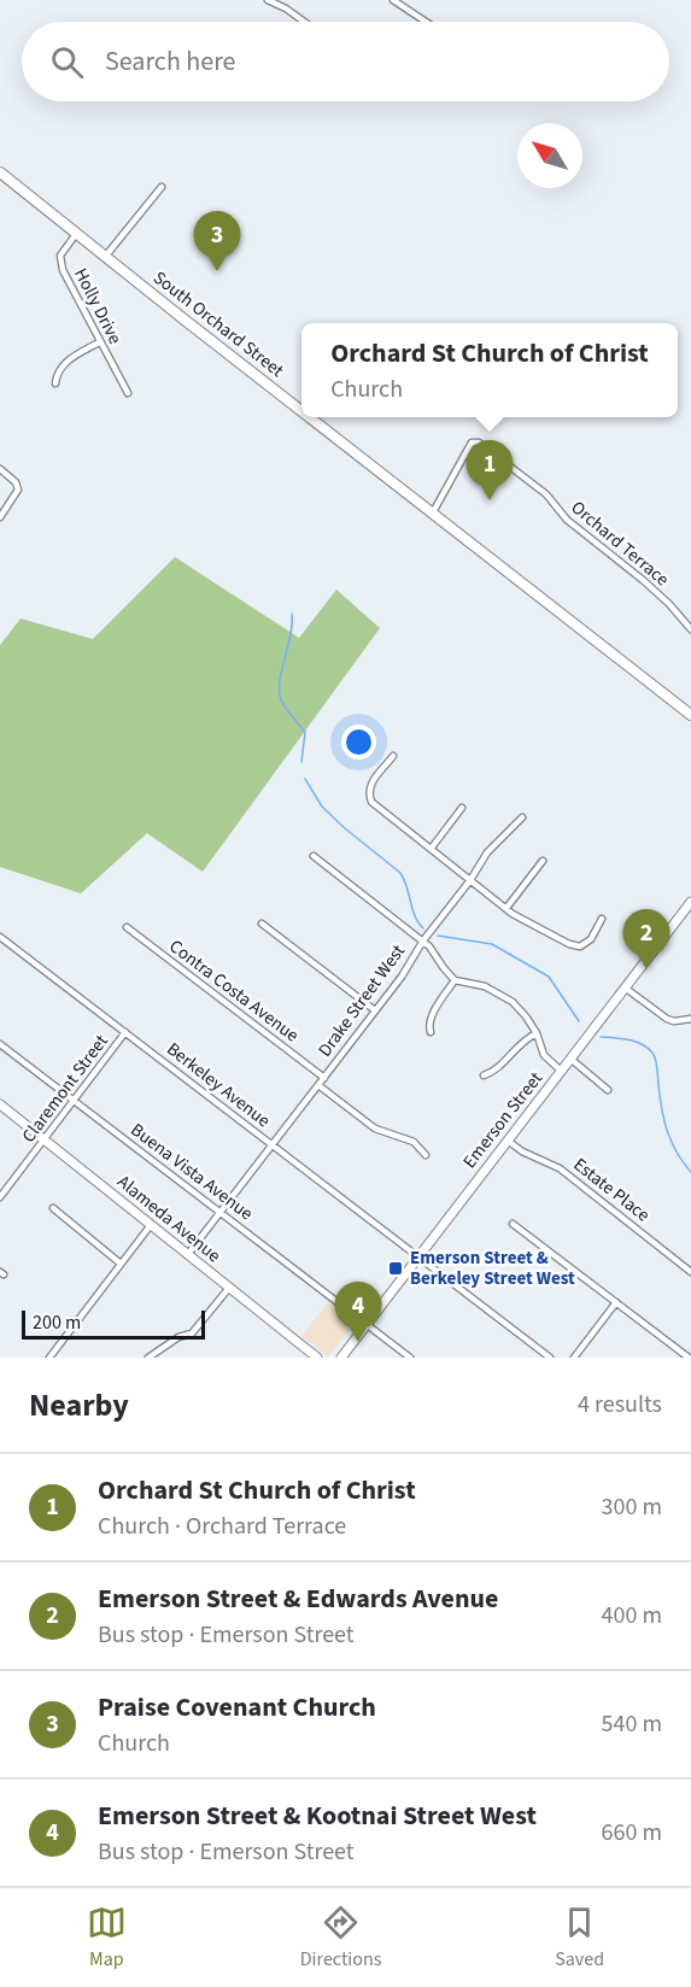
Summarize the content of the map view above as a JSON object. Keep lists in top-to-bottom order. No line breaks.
{"streets":{"main road":["South Orchard Street","Emerson Street","Alameda Avenue"],"street":["Holly Drive","Orchard Terrace","Contra Costa Avenue","Drake Street West","Berkeley Avenue","Claremont Street","Buena Vista Avenue","Estate Place"]},"crossings":[["Holly Drive","South Orchard Street"],["South Orchard Street","Orchard Terrace"],["Contra Costa Avenue","Drake Street West"],["Berkeley Avenue","Claremont Street"],["Berkeley Avenue","Emerson Street"],["Claremont Street","Buena Vista Avenue"],["Claremont Street","Alameda Avenue"],["Emerson Street","Buena Vista Avenue"],["Emerson Street","Estate Place"]],"places":{"transit":["Emerson Street & Berkeley Street West"]},"scale_bar":"200 m","north":"top left","page":{"search":"Search here","pins":["3","1","2","4"],"popup":["Orchard St Church of Christ","Church"],"scale":"200 m","heading":["Nearby","4 results"],"list":[{"mark":"1","name":"Orchard St Church of Christ","note":"Church · Orchard Terrace","value":"300 m"},{"mark":"2","name":"Emerson Street & Edwards Avenue","note":"Bus stop · Emerson Street","value":"400 m"},{"mark":"3","name":"Praise Covenant Church","note":"Church","value":"540 m"},{"mark":"4","name":"Emerson Street & Kootnai Street West","note":"Bus stop · Emerson Street","value":"660 m"}],"nav":["Map","Directions","Saved"]}}
